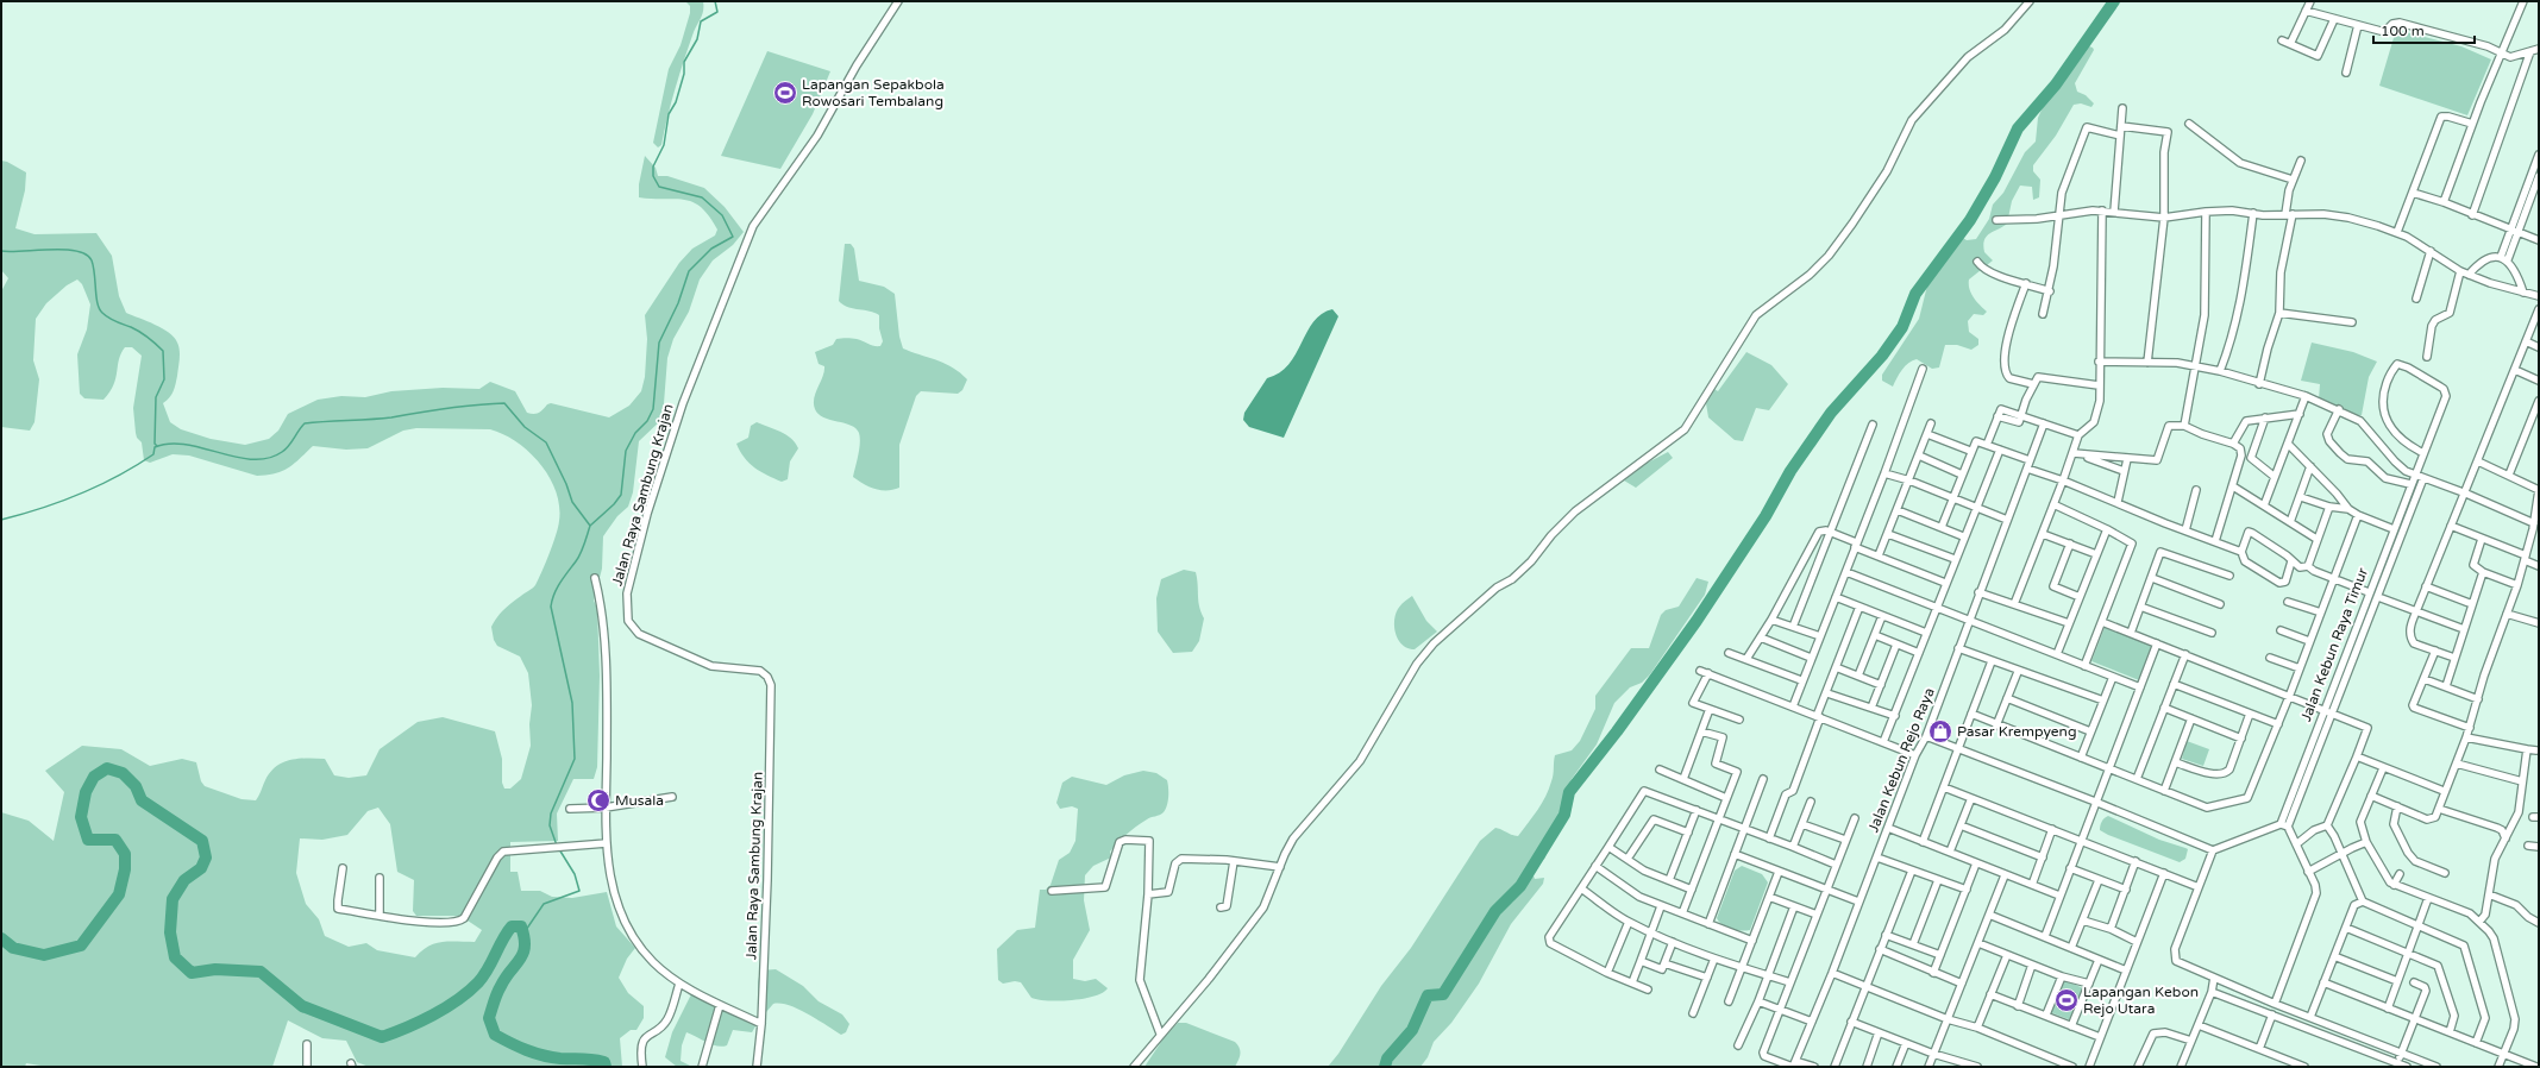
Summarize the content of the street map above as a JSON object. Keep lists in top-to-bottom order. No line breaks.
{"streets":{"street":["Jalan Raya Sambung Krajan","Jalan Kebun Raya Timur","Jalan Kebun Rejo Raya"]},"places":{"sports":["Lapangan Sepakbola Rowosari Tembalang","Lapangan Kebon Rejo Utara"],"shop":["Pasar Krempyeng"],"mosque":["Musala"]},"scale_bar":"100 m"}
